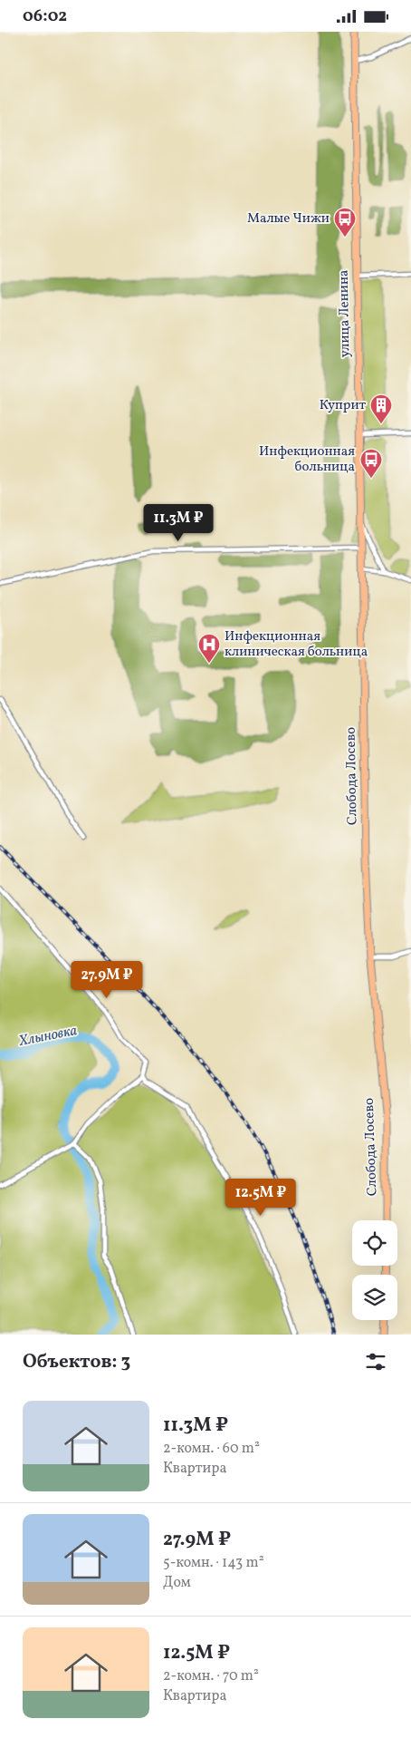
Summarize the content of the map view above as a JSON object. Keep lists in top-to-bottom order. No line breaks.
{"streets":{"main road":["улица Ленина","Слобода Лосево"]},"crossings":[["улица Ленина","Слобода Лосево"]],"water":["Хлыновка"],"places":{"bus stop":["Малые Чижи","Инфекционная больница"],"building":["Куприт"],"hospital":["Инфекционная клиническая больница"]},"page":{"status":"06:02","price":["11.3M ₽","27.9M ₽","12.5M ₽"],"heading":"Объектов: 3","list":[{"name":"11.3M ₽","note":"2-комн. · 60 m² · Квартира"},{"name":"27.9M ₽","note":"5-комн. · 143 m² · Дом"},{"name":"12.5M ₽","note":"2-комн. · 70 m² · Квартира"}]}}
